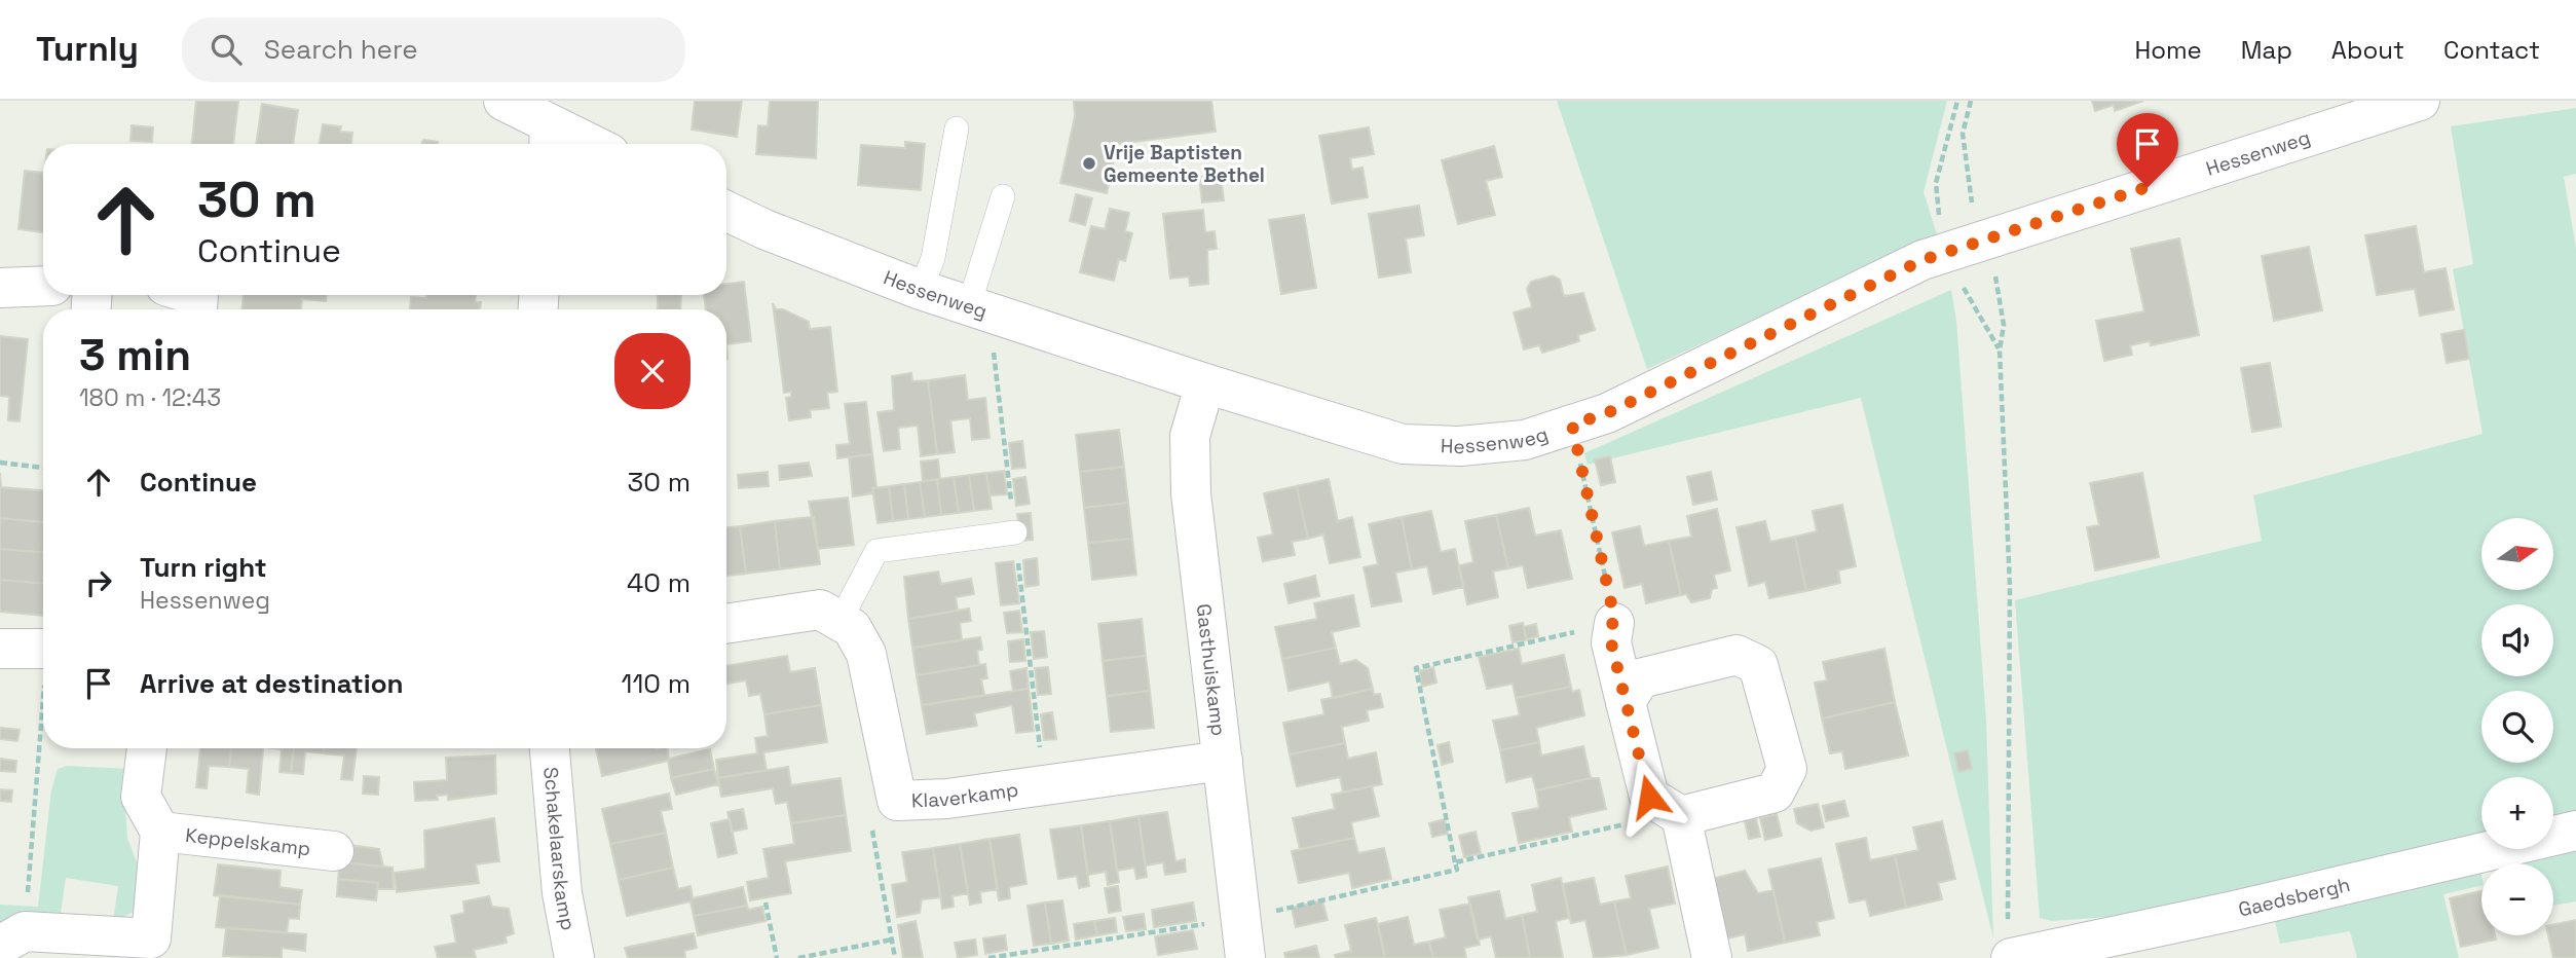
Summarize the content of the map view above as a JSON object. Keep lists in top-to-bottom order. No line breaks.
{"streets":{"street":["Hessenweg","Gasthuiskamp","Klaverkamp","Keppelskamp","Schakelaarskamp","Gaedsbergh"]},"crossings":[["Hessenweg","Gasthuiskamp"],["Gasthuiskamp","Klaverkamp"]],"places":["Vrije Baptisten Gemeente Bethel"],"north":"right","page":{"header":"Turnly","search":"Search here","nav":["Home","Map","About","Contact"],"turn":["30 m","Continue"],"heading":["3 min","180 m · 12:43"],"list":[{"name":"Continue","value":"30 m"},{"name":"Turn right","note":"Hessenweg","value":"40 m"},{"name":"Arrive at destination","value":"110 m"}],"map_buttons":["+","−"]}}
